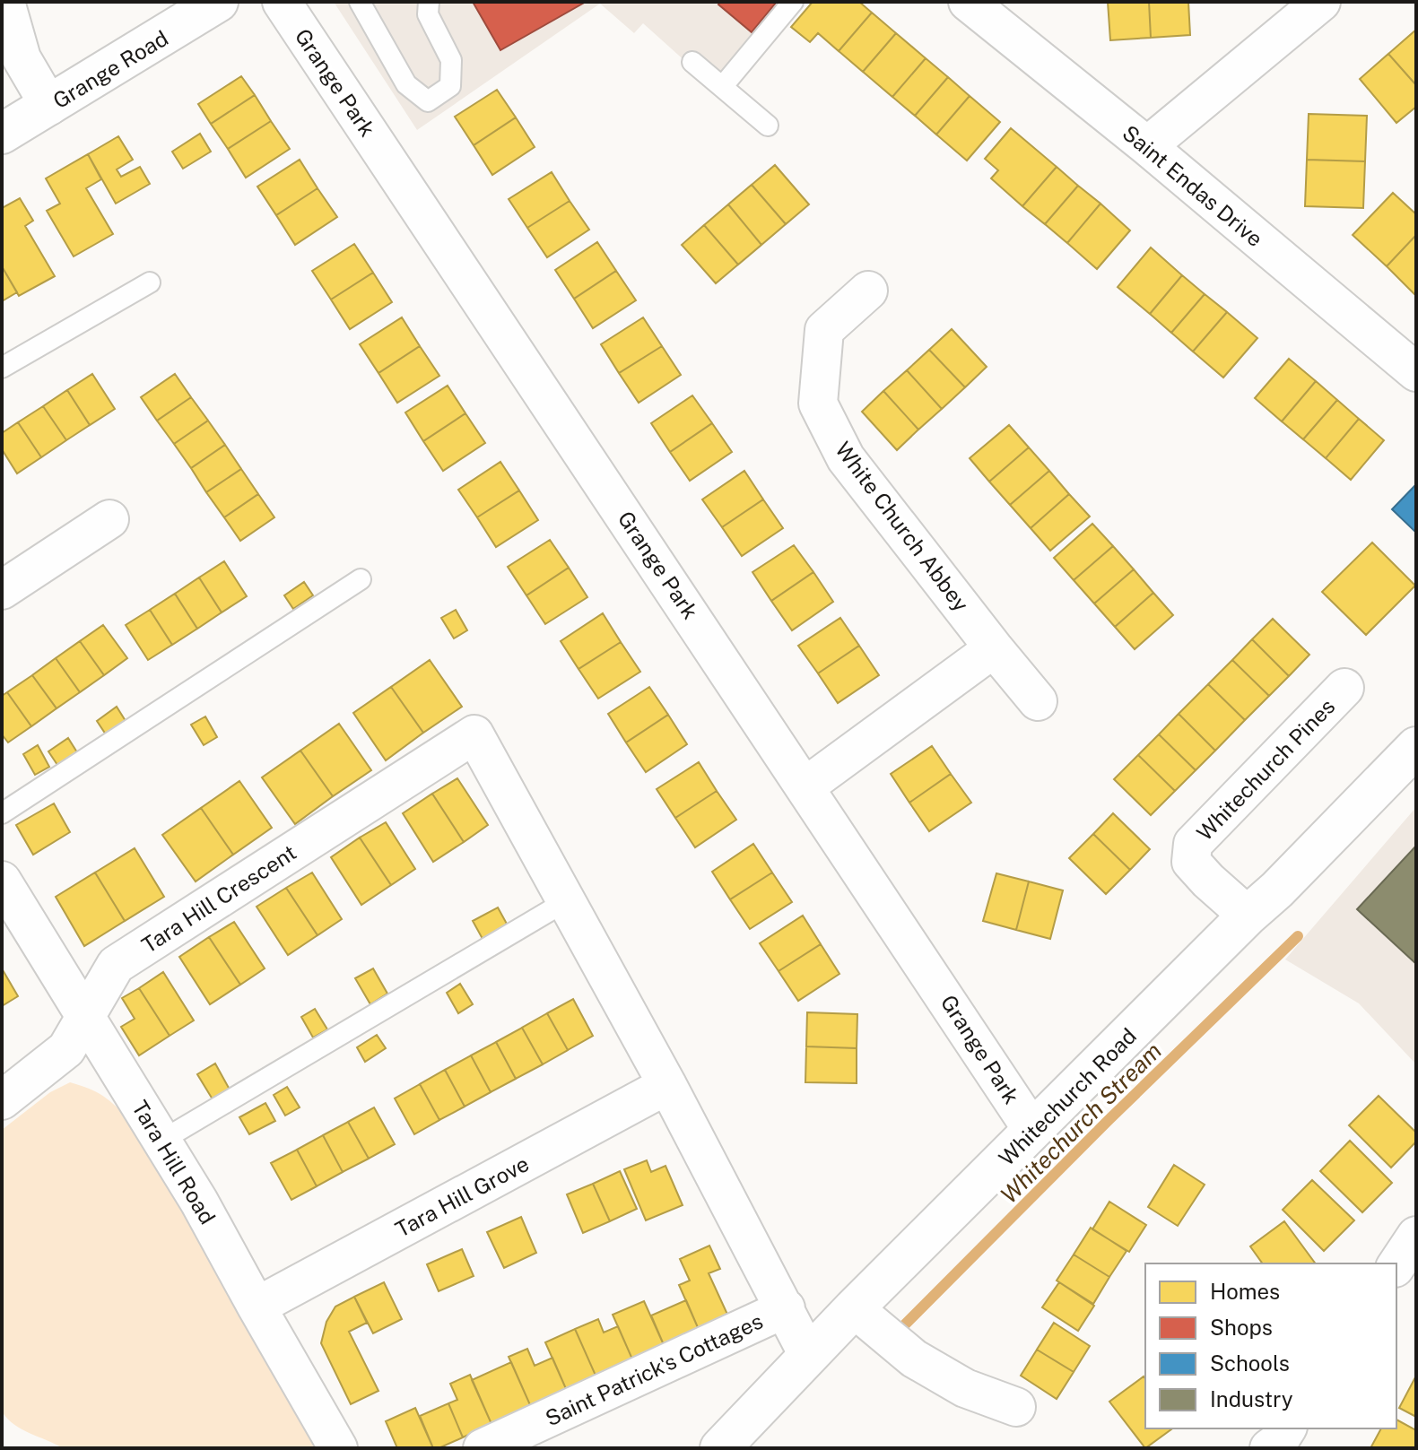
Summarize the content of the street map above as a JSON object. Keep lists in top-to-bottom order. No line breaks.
{"streets":{"street":["Grange Road","Grange Park","Saint Endas Drive","White Church Abbey","Whitechurch Pines","Tara Hill Crescent","Whitechurch Road","Tara Hill Road","Tara Hill Grove","Saint Patrick's Cottages"]},"crossings":[["Grange Park","Whitechurch Road"],["Whitechurch Pines","Whitechurch Road"],["Tara Hill Crescent","Tara Hill Road"],["Tara Hill Road","Tara Hill Grove"]],"water":["Whitechurch Stream"],"legend":["Homes","Shops","Schools","Industry"]}
